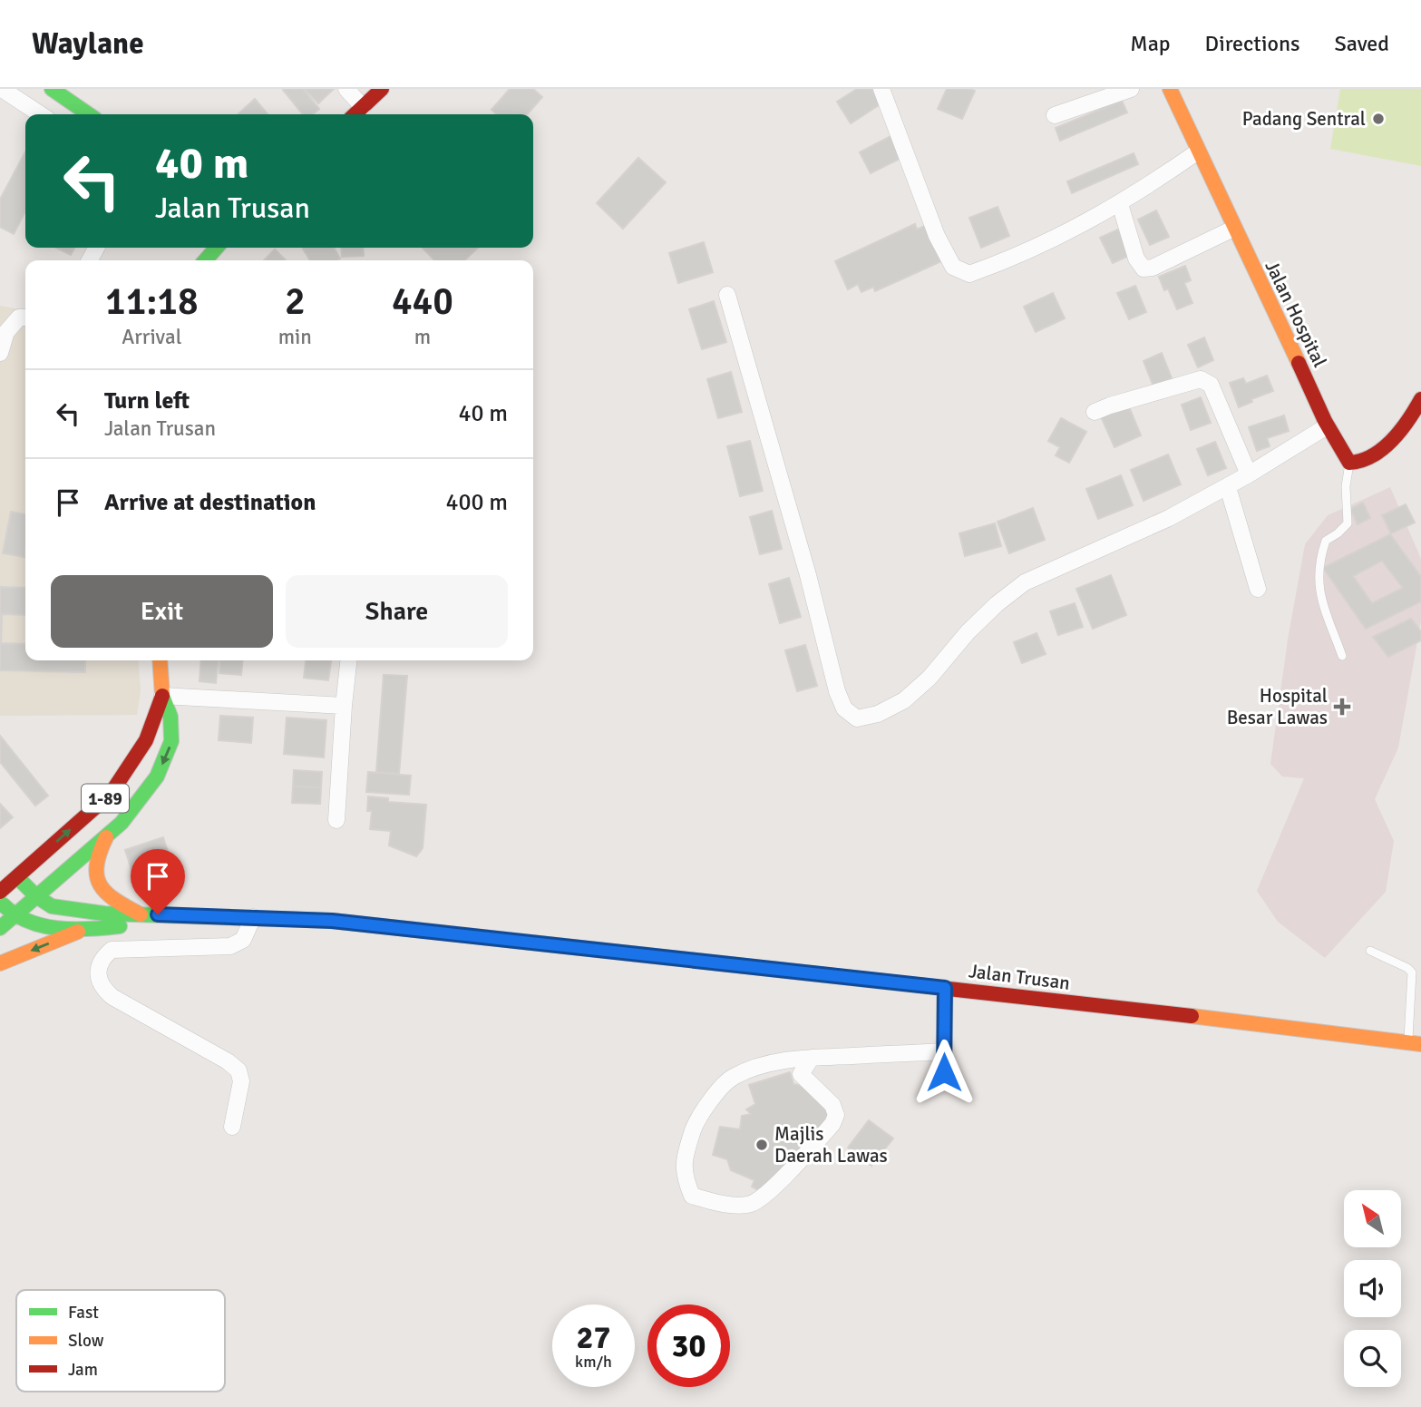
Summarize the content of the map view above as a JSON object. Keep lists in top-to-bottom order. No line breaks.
{"streets":{"main road":["Jalan Hospital","1-89","Jalan Trusan"]},"crossings":[["1-89","Jalan Trusan"]],"places":{"other":["Padang Sentral","Majlis Daerah Lawas"],"health":["Hospital Besar Lawas"]},"legend":["Fast","Slow","Jam"],"north":"top left","page":{"header":"Waylane","nav":["Map","Directions","Saved"],"turn":["40 m","Jalan Trusan"],"eta":["11:18","Arrival","2","min","440","m"],"list":[{"name":"Turn left","note":"Jalan Trusan","value":"40 m"},{"name":"Arrive at destination","value":"400 m"}],"buttons":["Exit","Share"],"speed":"27 km/h","limit":"30"}}
